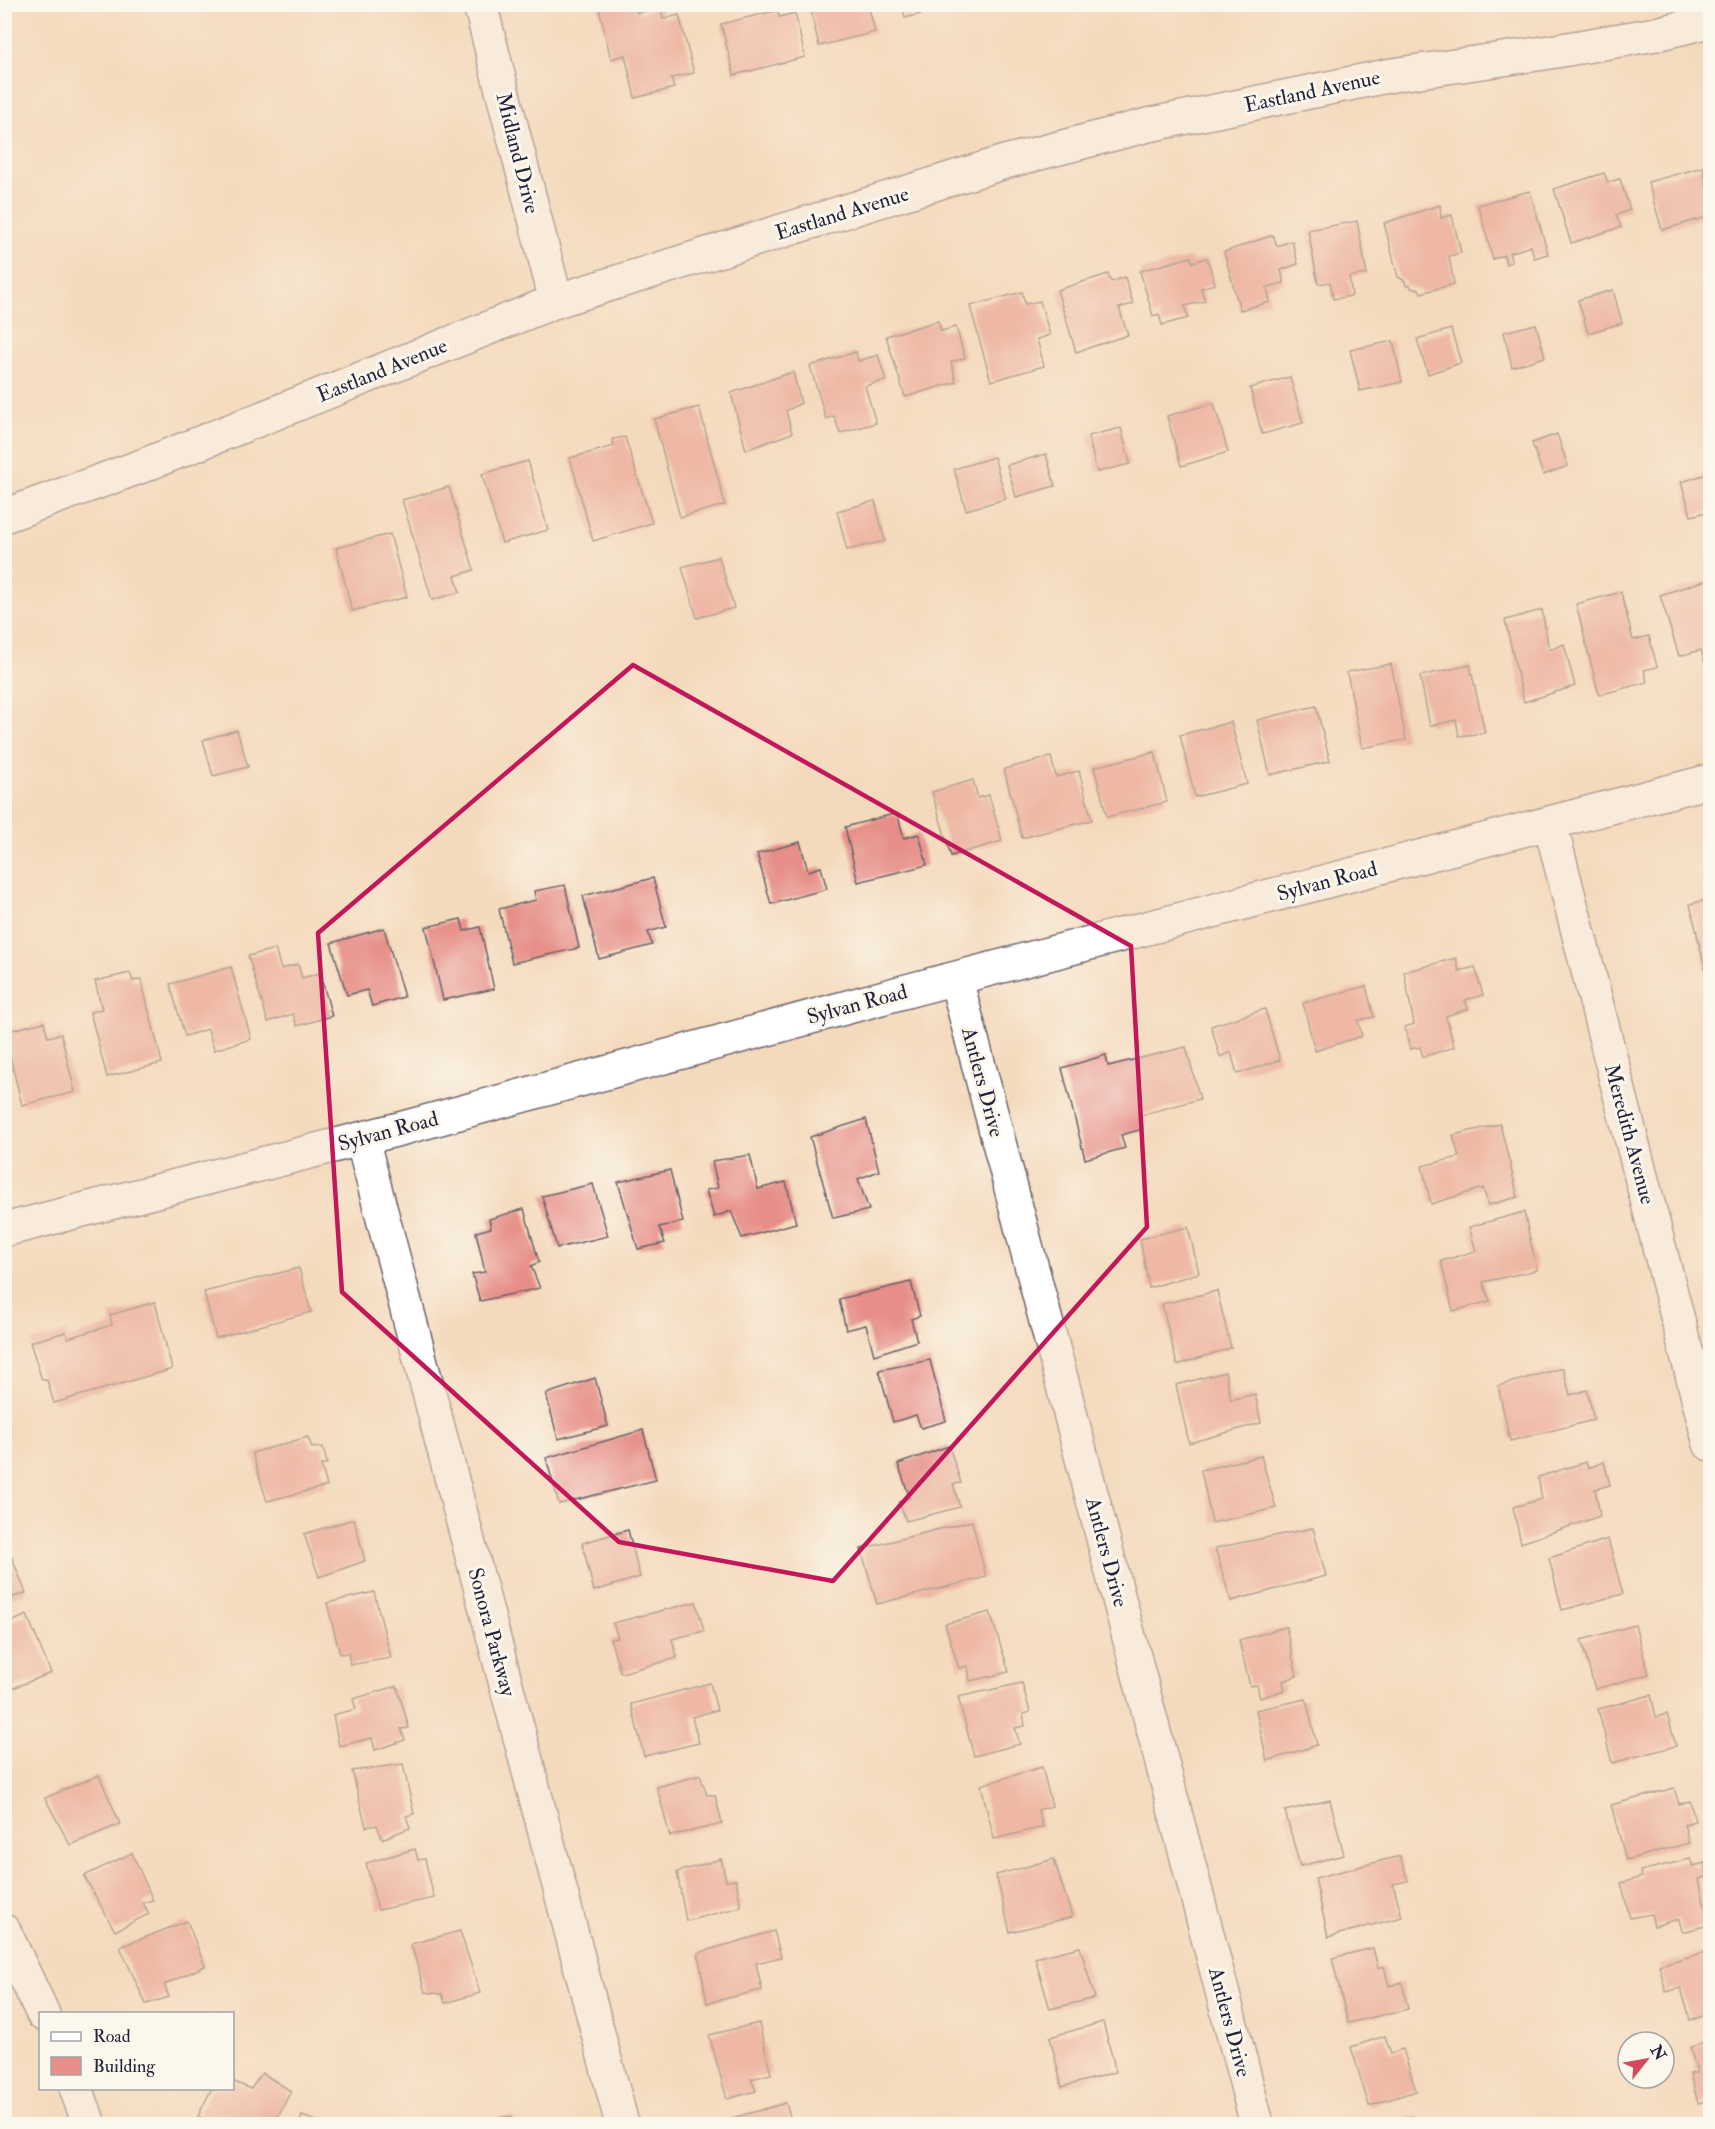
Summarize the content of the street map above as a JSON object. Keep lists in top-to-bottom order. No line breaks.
{"streets":{"street":["Eastland Avenue","Midland Drive","Sylvan Road","Antlers Drive","Meredith Avenue","Sonora Parkway"]},"crossings":[["Eastland Avenue","Midland Drive"],["Sylvan Road","Antlers Drive"],["Sylvan Road","Meredith Avenue"],["Sylvan Road","Sonora Parkway"]],"legend":["Road","Building"],"north":"top right"}
